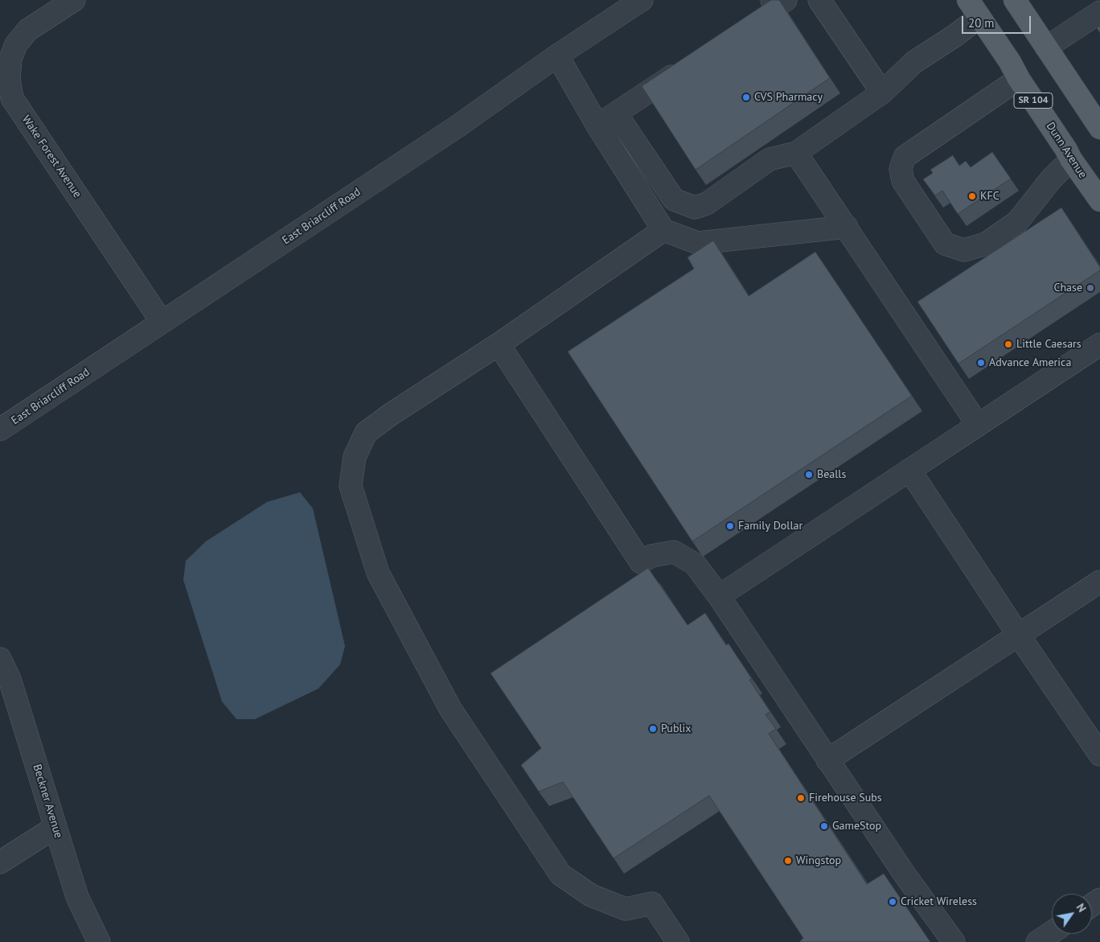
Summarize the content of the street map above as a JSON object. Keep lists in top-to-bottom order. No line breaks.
{"streets":{"main road":["SR 104","Dunn Avenue"],"street":["Wake Forest Avenue","East Briarcliff Road","Beckner Avenue"]},"crossings":[["Wake Forest Avenue","East Briarcliff Road"]],"places":["CVS Pharmacy","KFC","Chase","Little Caesars","Advance America","Bealls","Family Dollar","Publix","Firehouse Subs","GameStop","Wingstop","Cricket Wireless"],"scale_bar":"20 m","north":"top right"}
